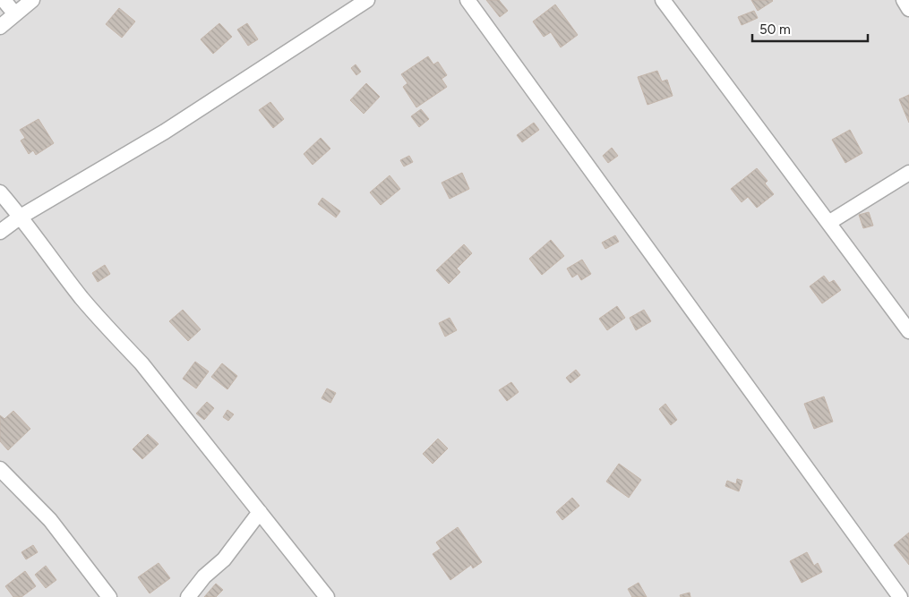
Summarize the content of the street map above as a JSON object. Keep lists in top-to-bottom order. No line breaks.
{"scale_bar":"50 m"}
